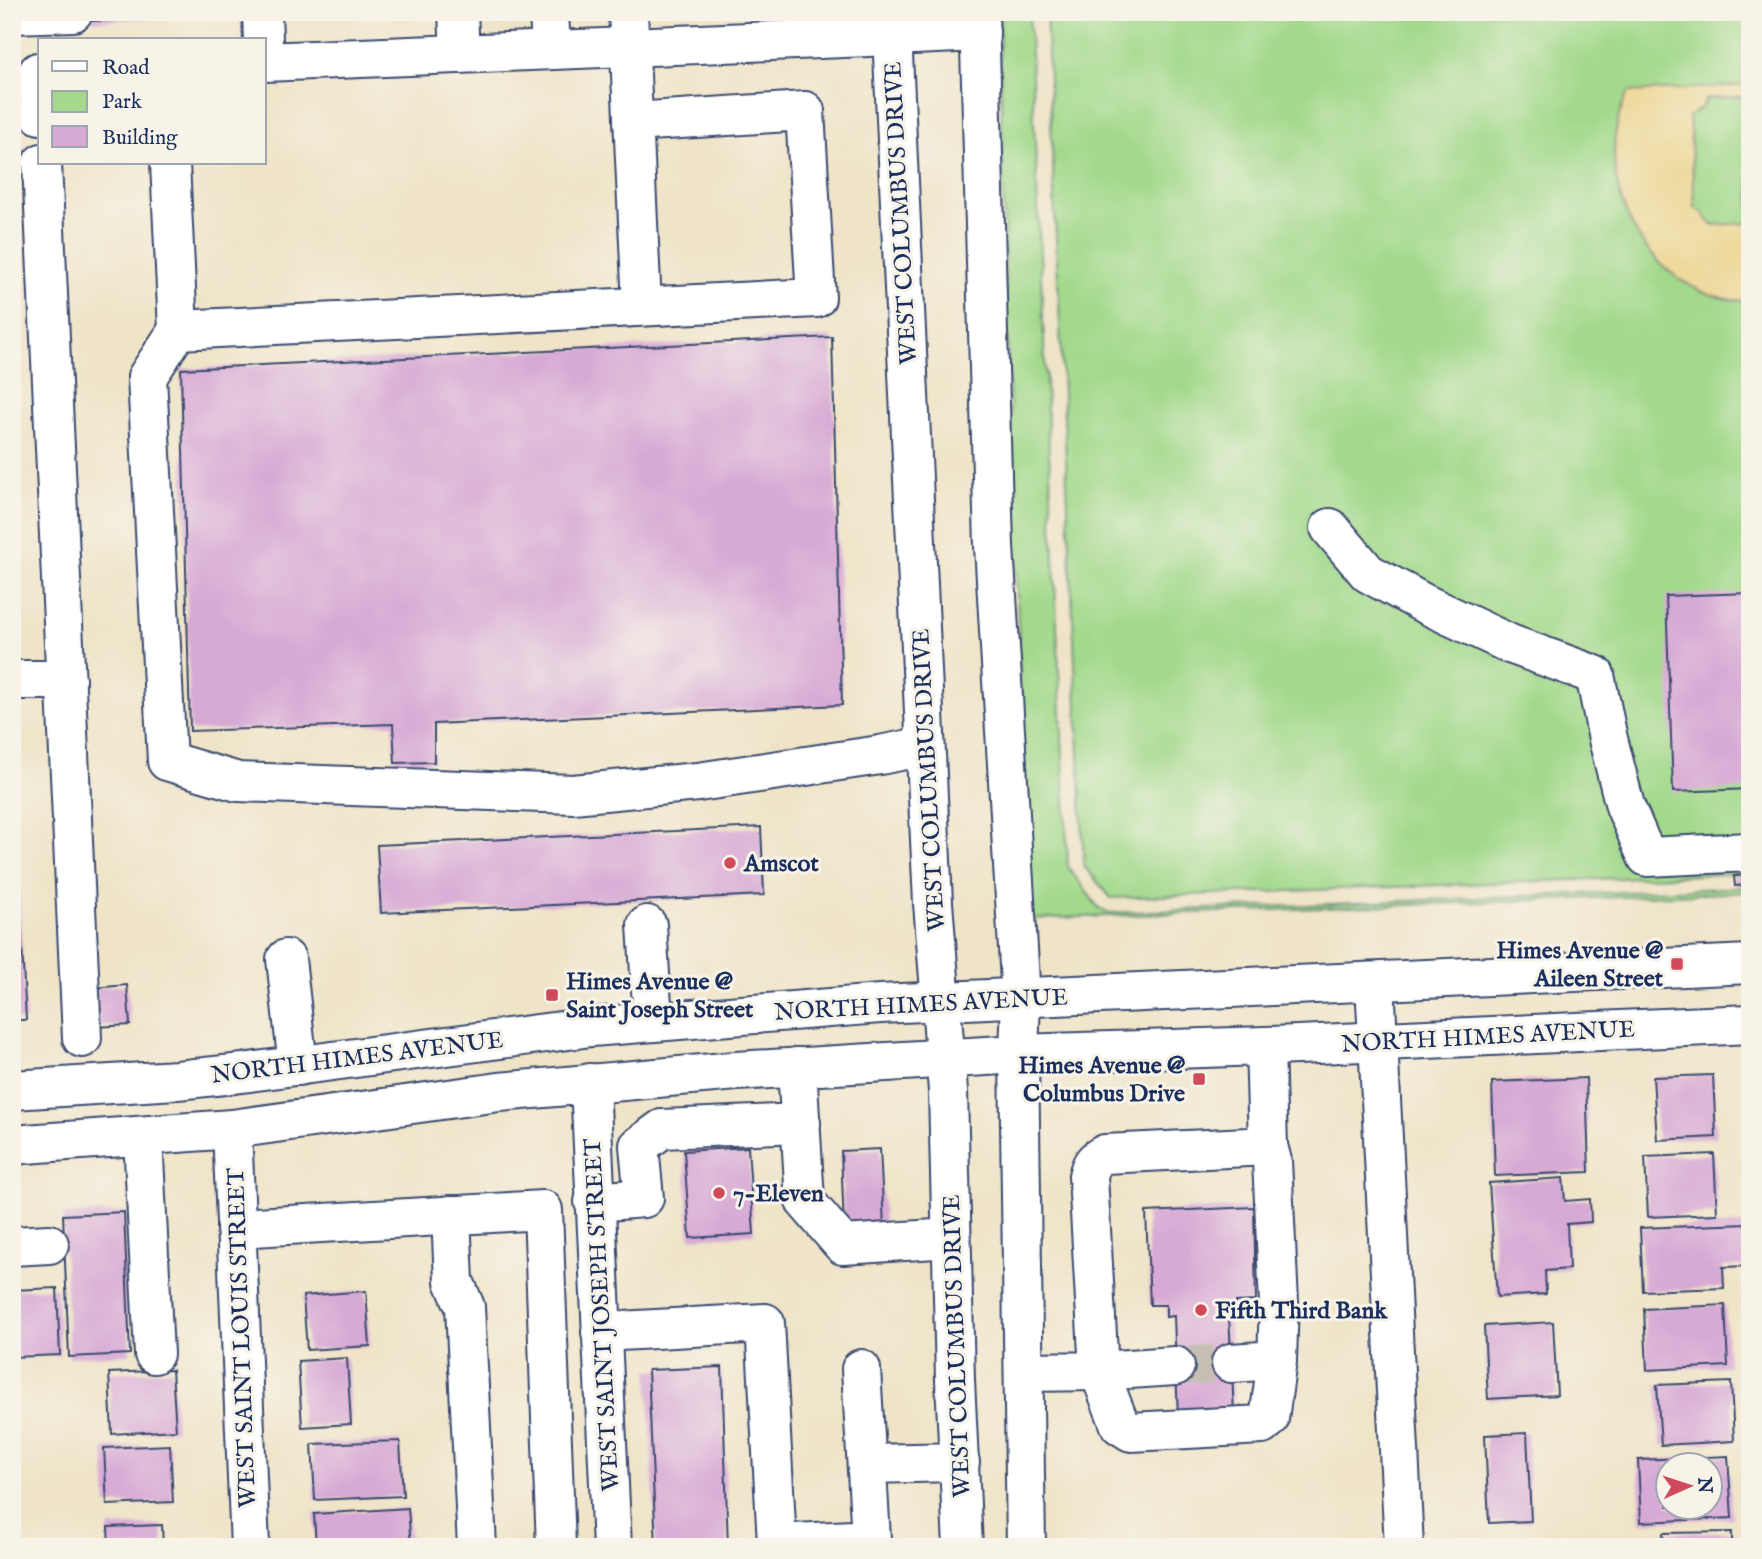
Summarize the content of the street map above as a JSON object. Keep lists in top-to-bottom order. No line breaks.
{"streets":{"street":["WEST COLUMBUS DRIVE","NORTH HIMES AVENUE","WEST SAINT JOSEPH STREET","WEST SAINT LOUIS STREET"]},"crossings":[["WEST COLUMBUS DRIVE","NORTH HIMES AVENUE"],["NORTH HIMES AVENUE","WEST SAINT JOSEPH STREET"],["NORTH HIMES AVENUE","WEST SAINT LOUIS STREET"]],"places":{"other":["Amscot","7-Eleven","Fifth Third Bank"],"transit":["Himes Avenue @ Aileen Street","Himes Avenue @ Saint Joseph Street","Himes Avenue @ Columbus Drive"]},"legend":["Road","Park","Building"],"north":"right"}
